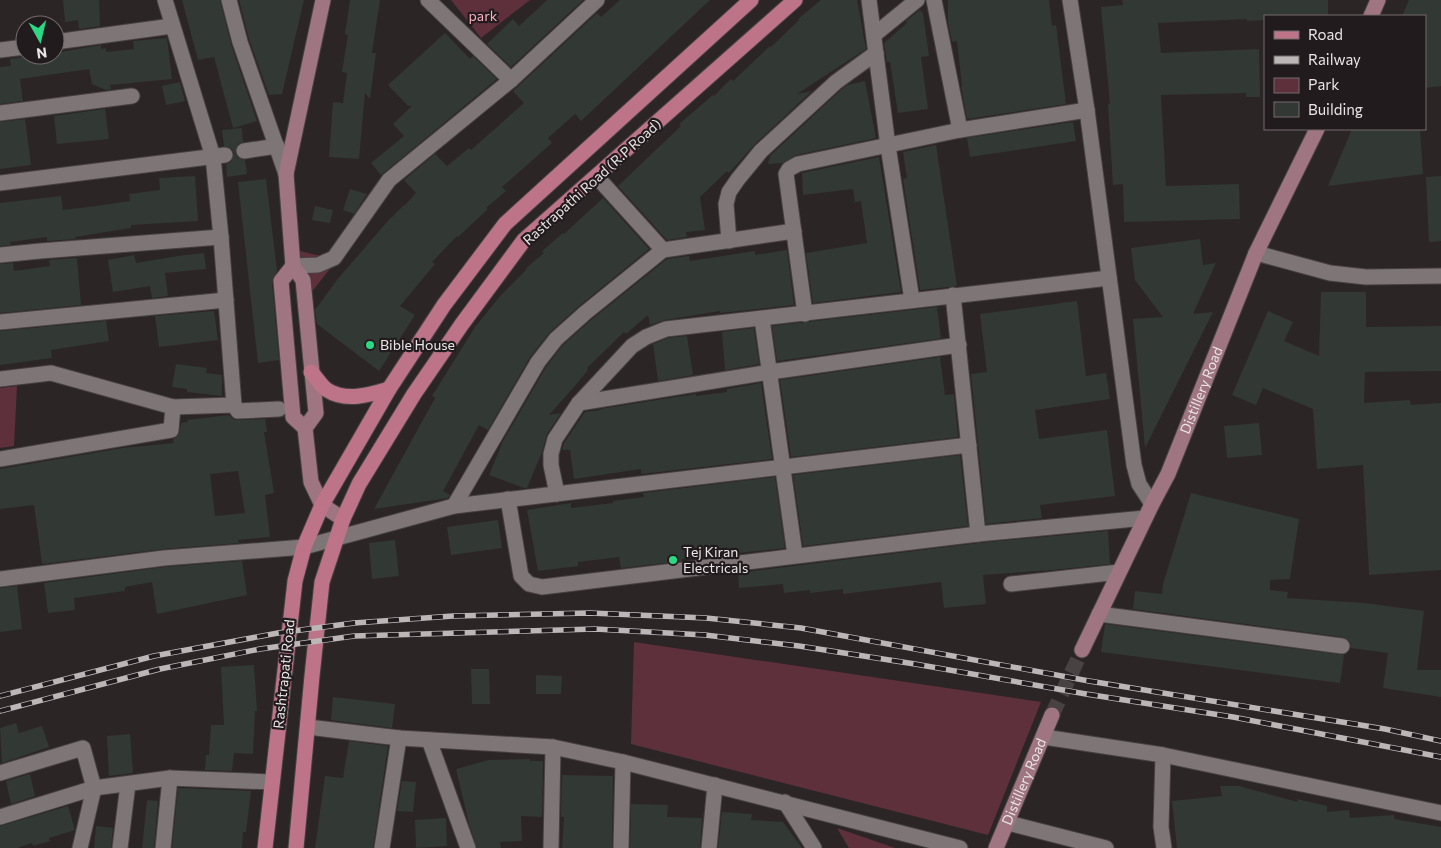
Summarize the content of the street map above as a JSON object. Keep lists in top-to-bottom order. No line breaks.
{"streets":{"main road":["Rastrapathi Road (R.P Road)","Rashtrapati Road"],"street":["Distillery Road"]},"crossings":[["Rastrapathi Road (R.P Road)","Rashtrapati Road"]],"parks":["park"],"places":["Bible House","Tej Kiran Electricals"],"legend":["Road","Railway","Park","Building"],"north":"bottom"}
